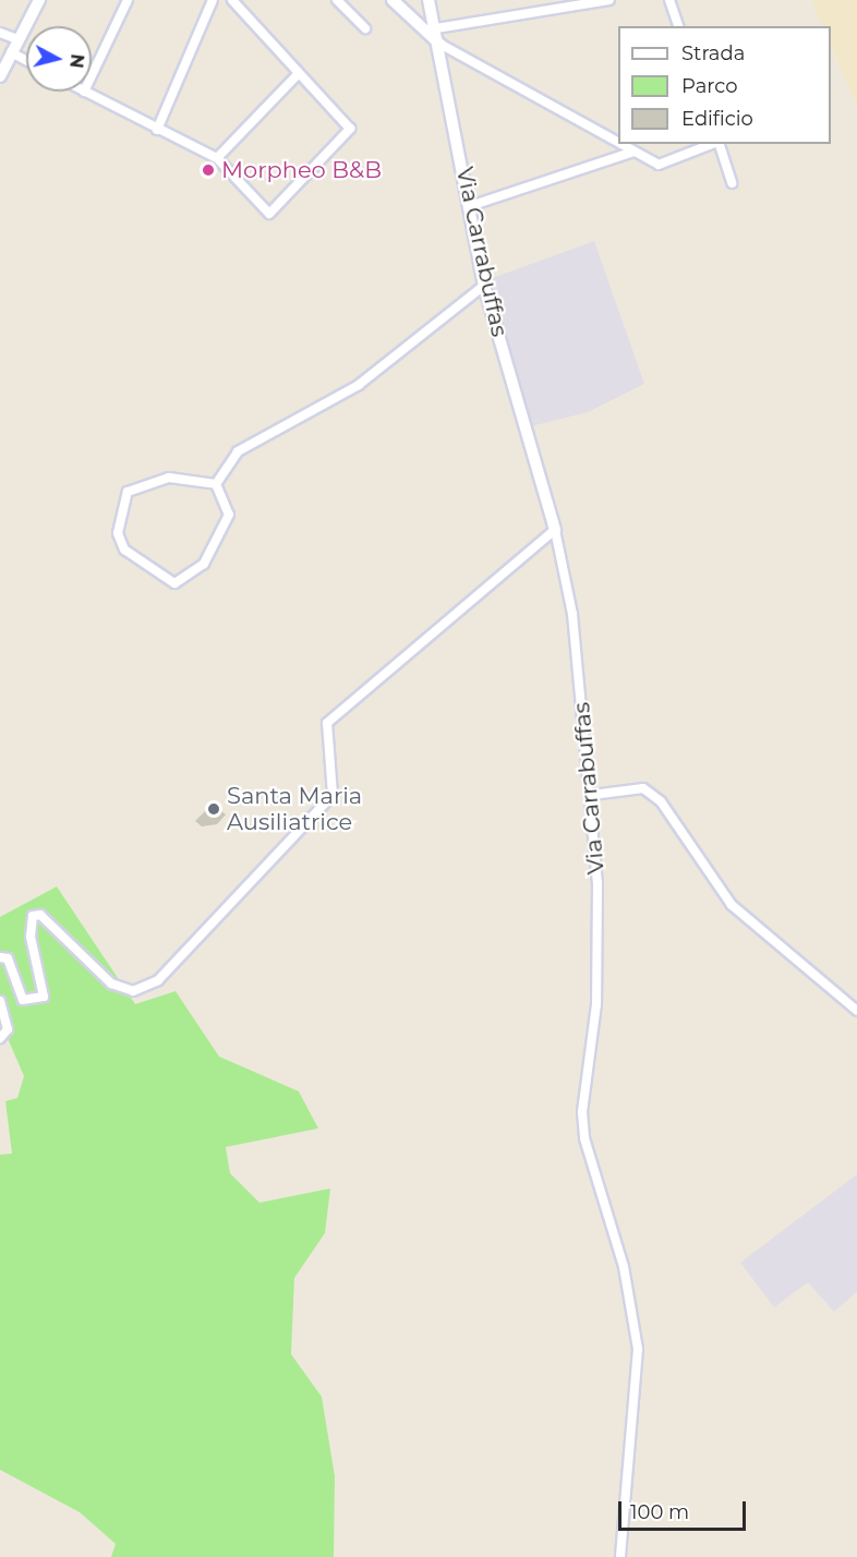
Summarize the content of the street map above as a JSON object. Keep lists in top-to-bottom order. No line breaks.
{"streets":{"street":["Via Carrabuffas"]},"places":["Morpheo B&B","Santa Maria Ausiliatrice"],"legend":["Strada","Parco","Edificio"],"scale_bar":"100 m","north":"right"}
